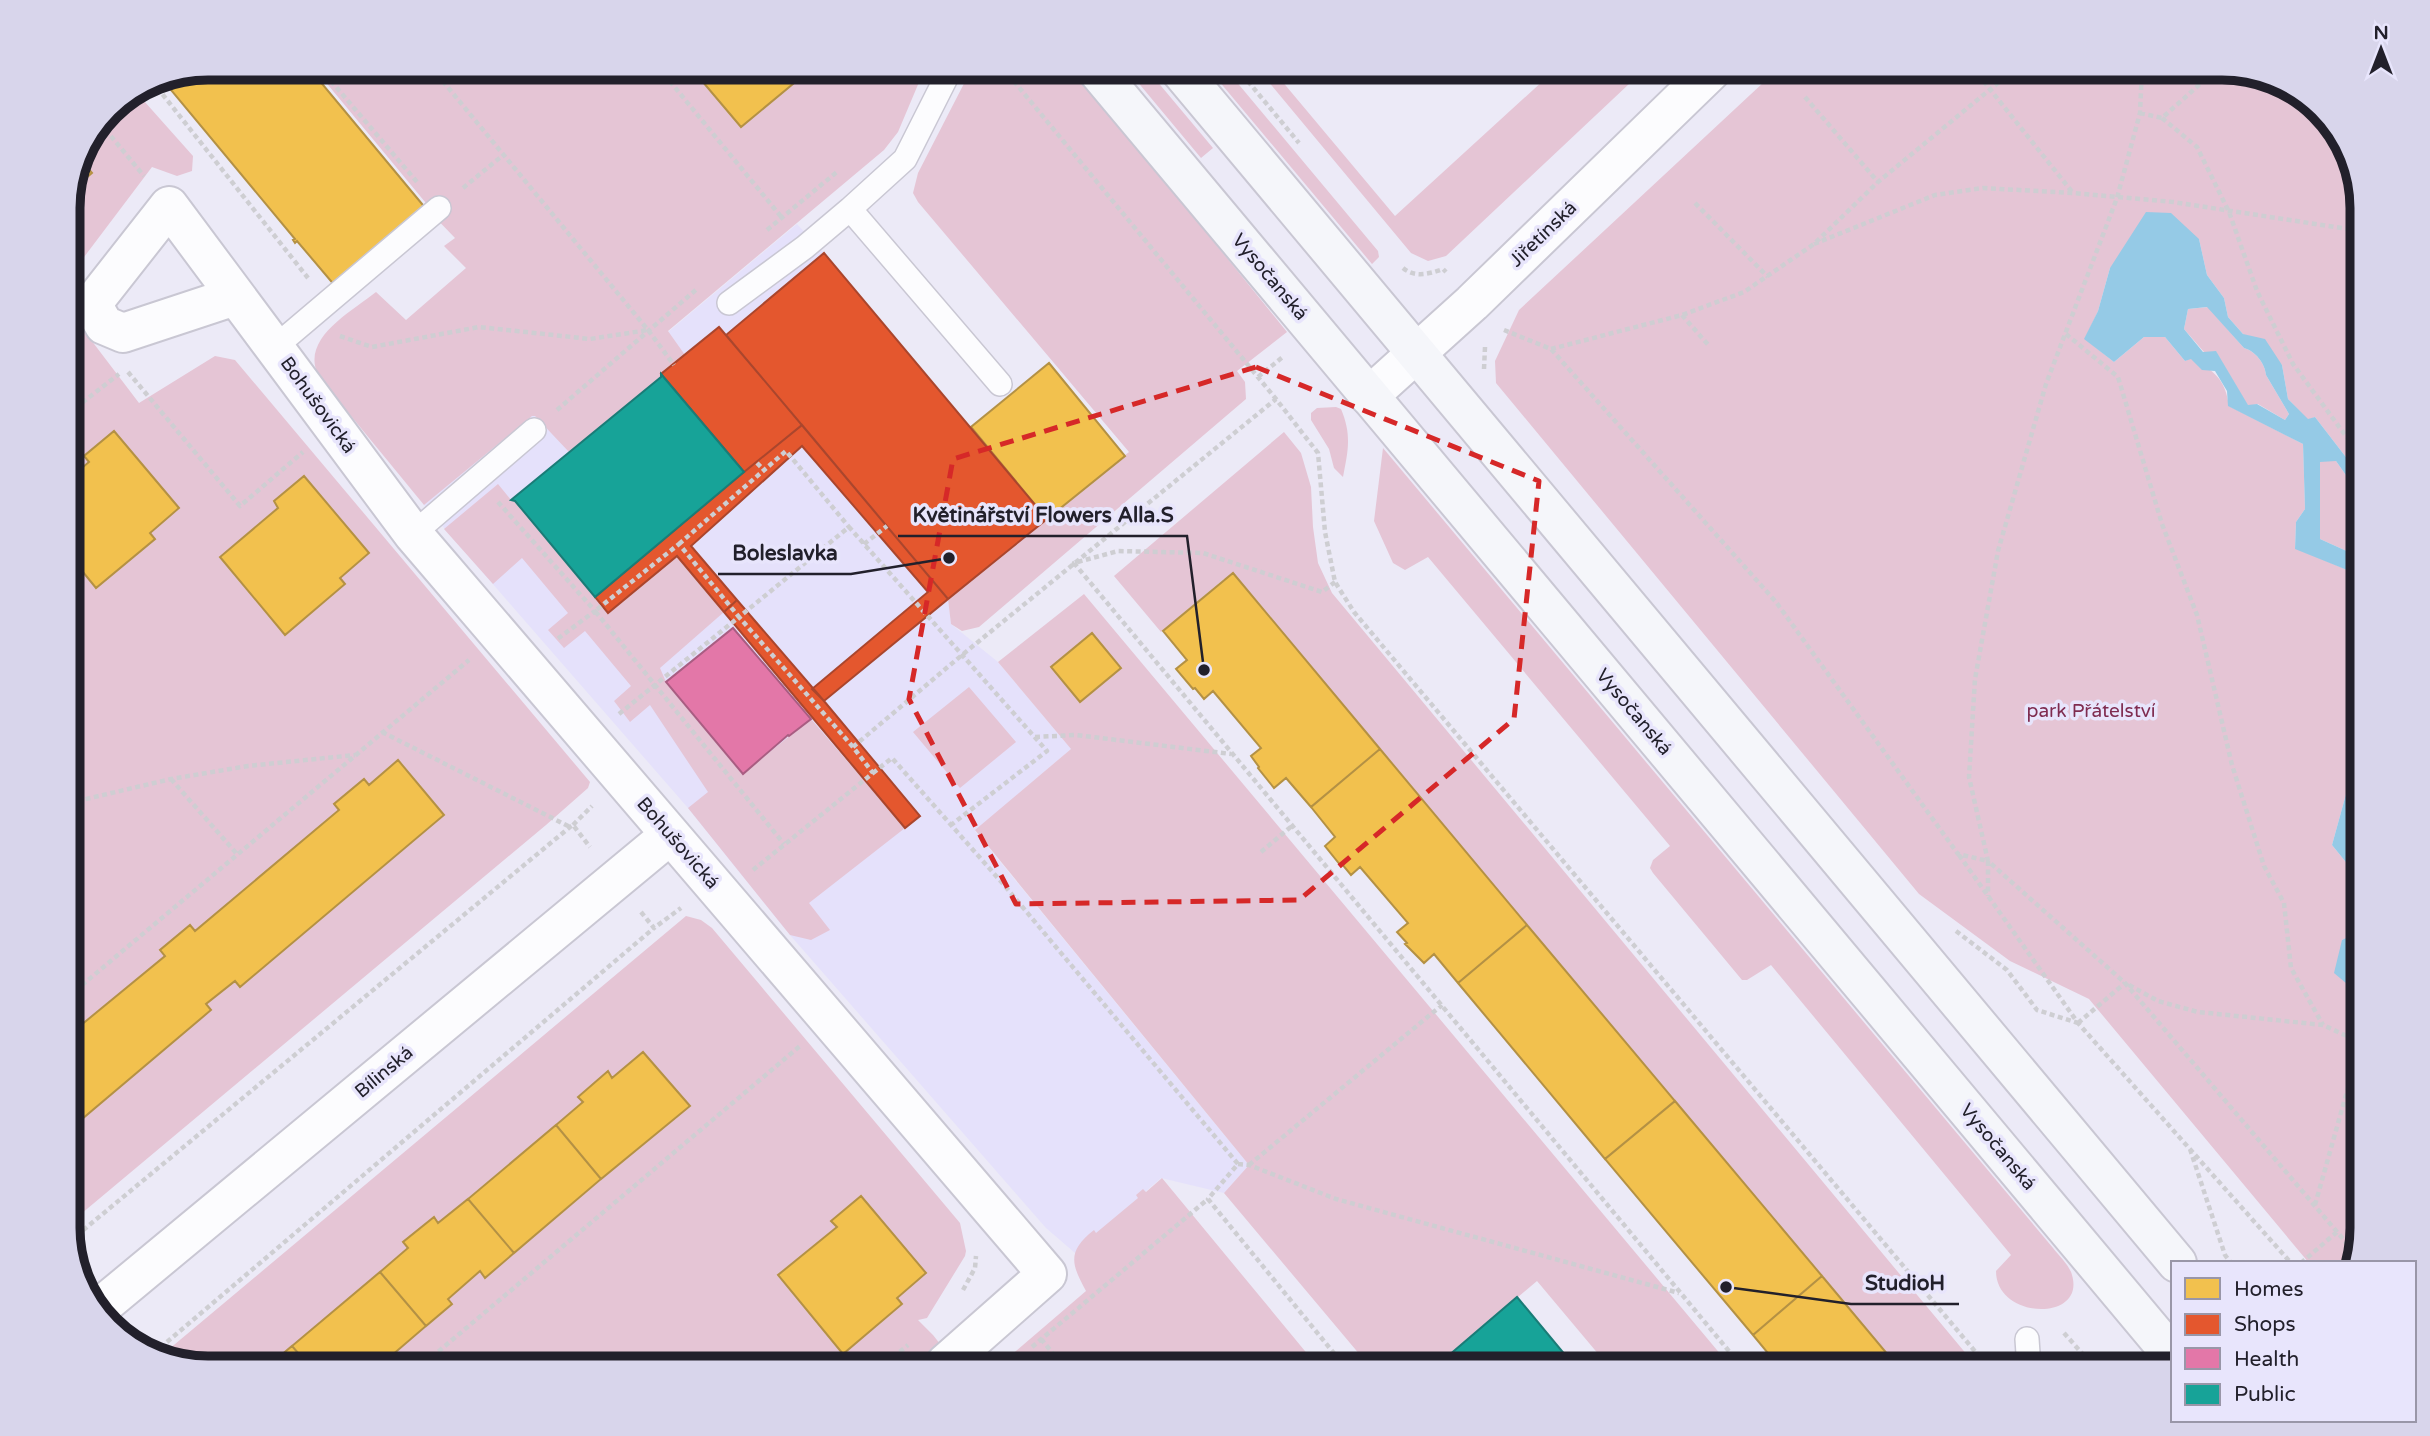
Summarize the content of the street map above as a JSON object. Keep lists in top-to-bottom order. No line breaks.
{"streets":{"main road":["Vysočanská"],"street":["Jiřetínská","Bohušovická","Bílinská"]},"crossings":[["Jiřetínská","Vysočanská"],["Bohušovická","Bílinská"]],"parks":["park Přátelství"],"places":["Boleslavka","Květinářství Flowers Alla.S","StudioH"],"legend":["Homes","Shops","Health","Public"],"north":"top"}
